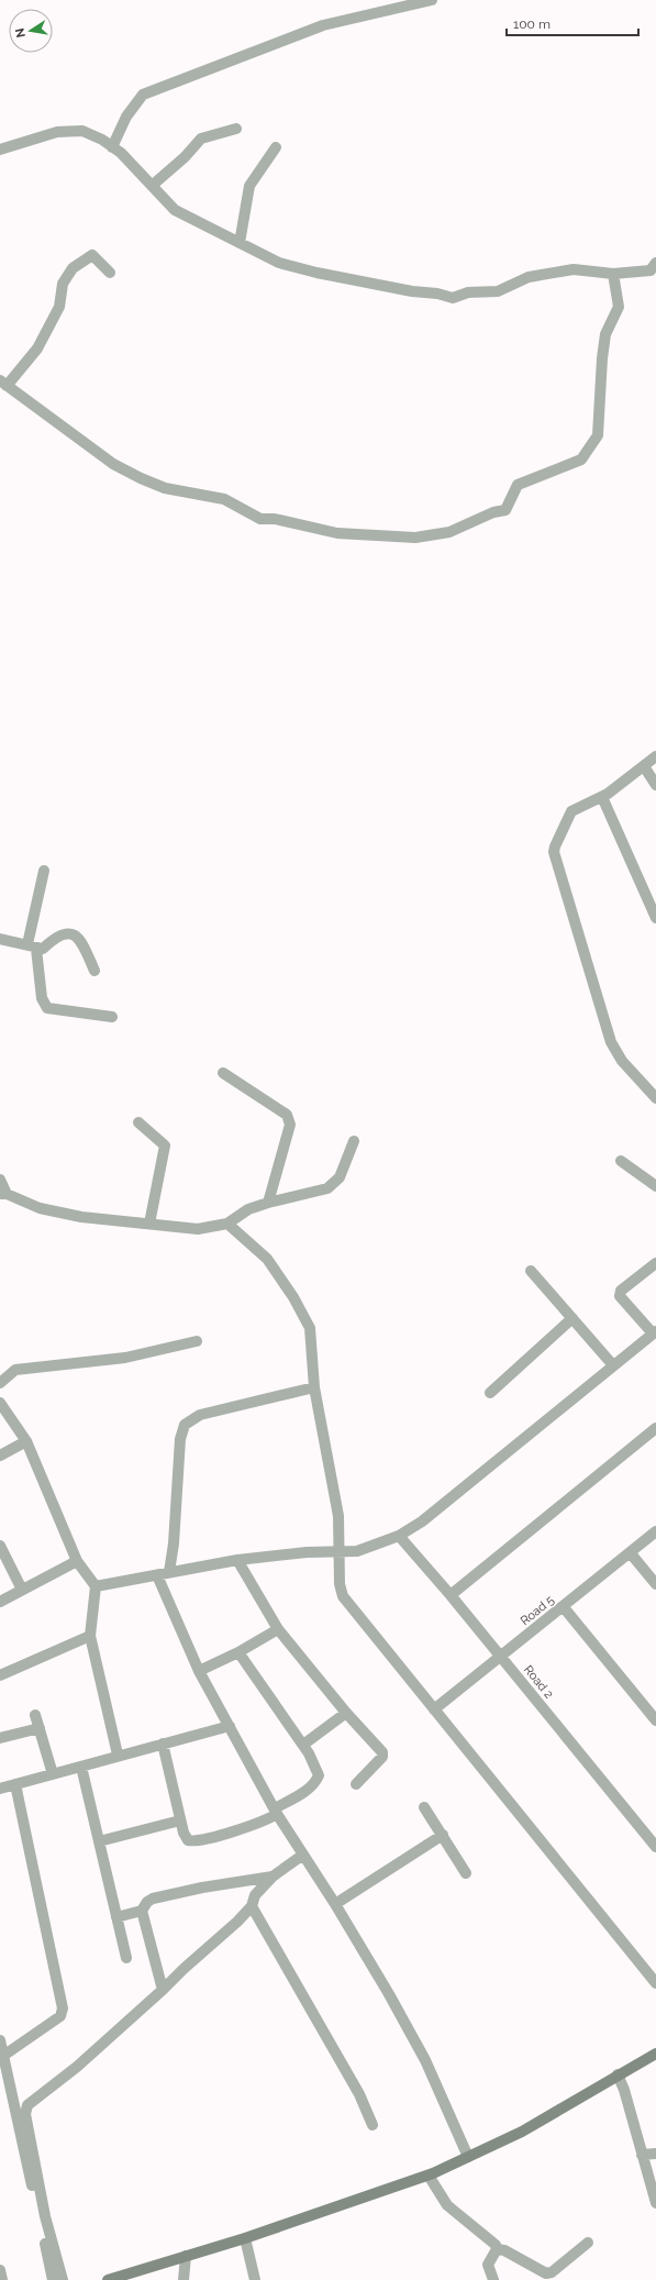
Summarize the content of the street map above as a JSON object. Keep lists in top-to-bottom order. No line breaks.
{"streets":{"street":["Road 5","Road 2"]},"crossings":[["Road 5","Road 2"]],"scale_bar":"100 m","north":"left"}
